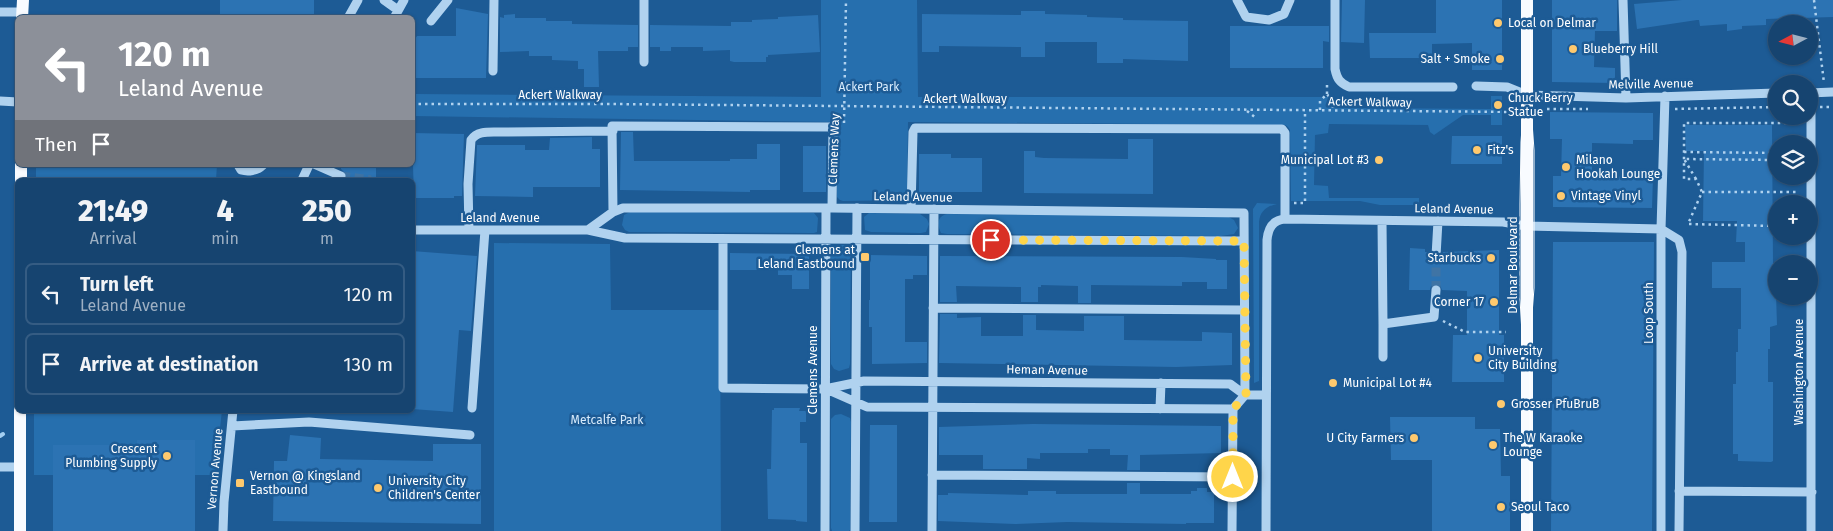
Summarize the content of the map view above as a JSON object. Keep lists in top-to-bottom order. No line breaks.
{"streets":{"main road":["Delmar Boulevard"],"street":["Melville Avenue","Leland Avenue","Loop South","Clemens Avenue","Heman Avenue","Washington Avenue","Vernon Avenue"],"path":["Ackert Walkway","Clemens Way"]},"crossings":[["Melville Avenue","Delmar Boulevard"],["Melville Avenue","Loop South"],["Ackert Walkway","Clemens Way"],["Leland Avenue","Delmar Boulevard"],["Leland Avenue","Loop South"],["Leland Avenue","Clemens Avenue"],["Leland Avenue","Heman Avenue"],["Clemens Avenue","Heman Avenue"]],"parks":["Ackert Park","Metcalfe Park"],"places":{"other":["Local on Delmar","Blueberry Hill","Salt + Smoke","Chuck Berry Statue","Fitz's","Municipal Lot #3","Milano Hookah Lounge","Vintage Vinyl","Starbucks","Corner 17","University City Building","Municipal Lot #4","Grosser PfuBruB","U City Farmers","The W Karaoke Lounge","Crescent Plumbing Supply","University City Children's Center","Seoul Taco"],"transit":["Clemens at Leland Eastbound","Vernon @ Kingsland Eastbound"]},"north":"left","page":{"map_buttons":["+","−"],"turn":["120 m","Leland Avenue"],"then":"Then","eta":["21:49","Arrival","4","min","250","m"],"list":[{"name":"Turn left","note":"Leland Avenue","value":"120 m"},{"name":"Arrive at destination","value":"130 m"}]}}
